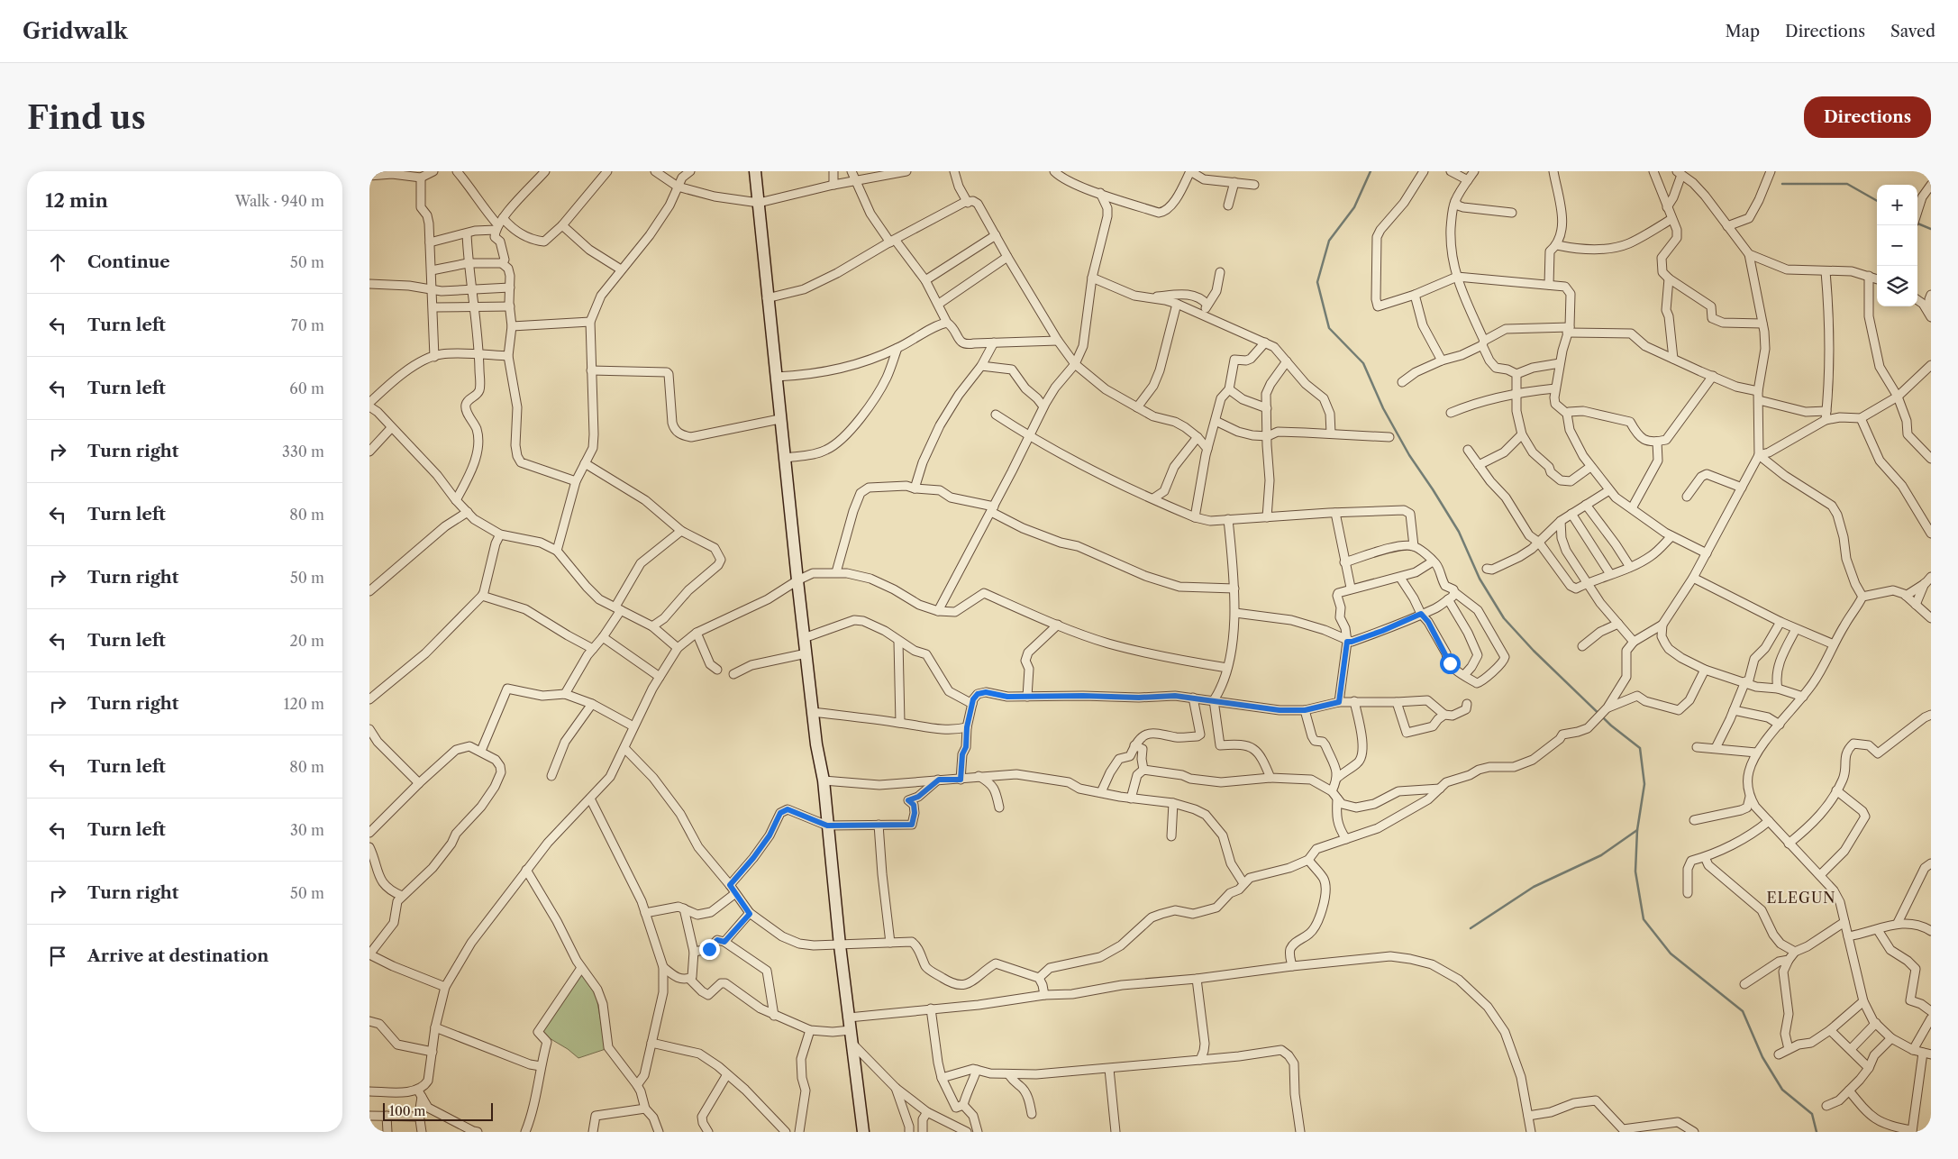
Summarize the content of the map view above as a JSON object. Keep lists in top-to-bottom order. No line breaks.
{"districts":["ELEGUN"],"scale_bar":"100 m","page":{"header":"Gridwalk","nav":["Map","Directions","Saved"],"buttons":"Directions","title":"Find us","heading":["12 min","Walk · 940 m"],"map_buttons":["+","−"],"list":[["Continue","50 m"],["Turn left","70 m"],["Turn left","60 m"],["Turn right","330 m"],["Turn left","80 m"],["Turn right","50 m"],["Turn left","20 m"],["Turn right","120 m"],["Turn left","80 m"],["Turn left","30 m"],["Turn right","50 m"],"Arrive at destination"],"scale":"100 m"}}
